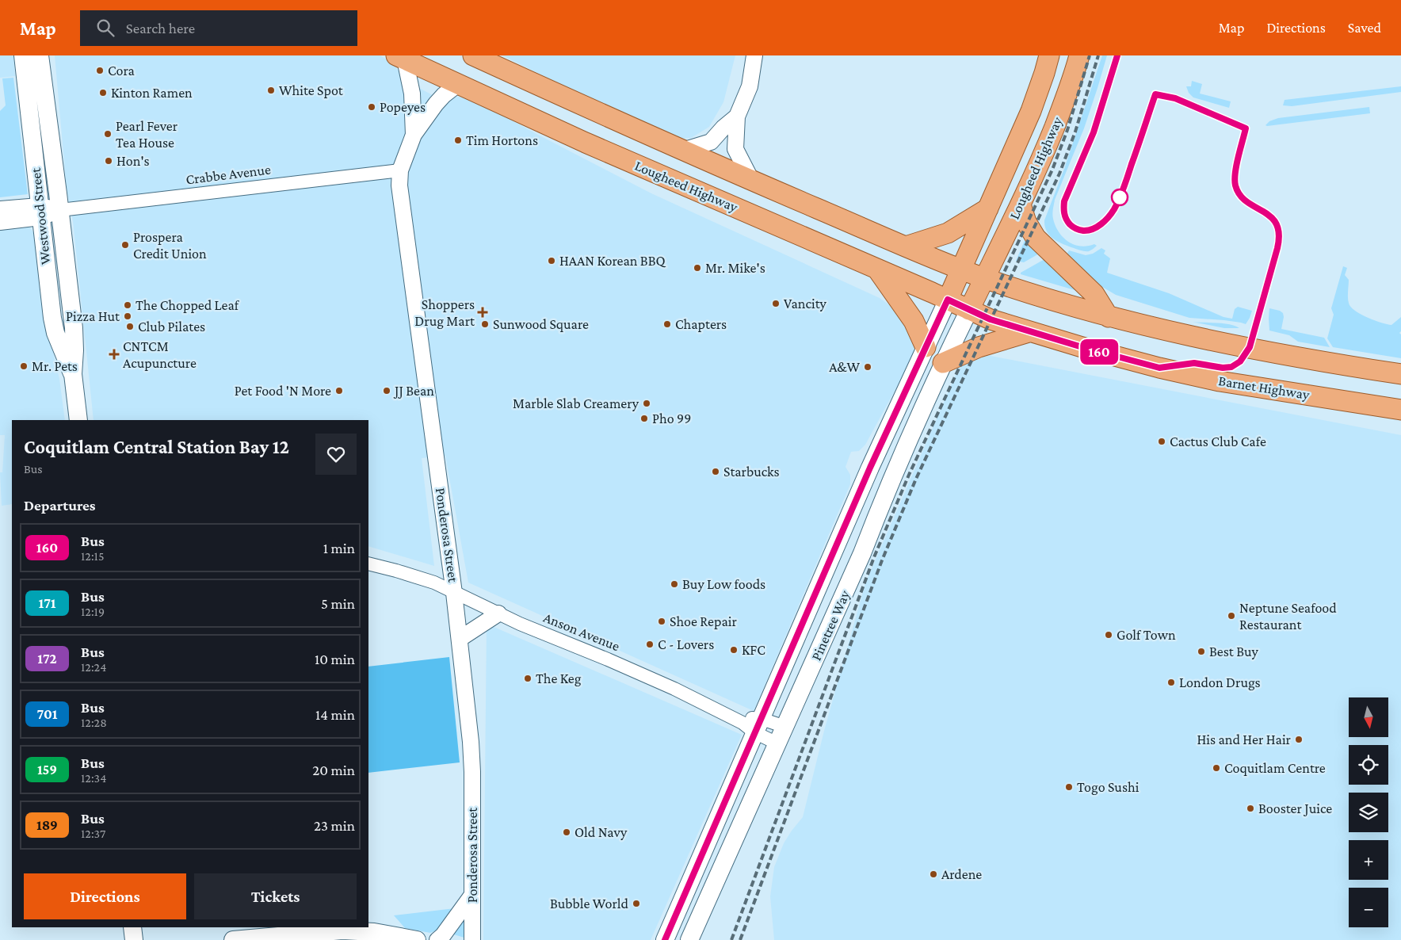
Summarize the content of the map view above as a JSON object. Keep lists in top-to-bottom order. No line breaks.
{"streets":{"main road":["Lougheed Highway","Westwood Street","Barnet Highway","Pinetree Way"],"street":["Crabbe Avenue","Ponderosa Street","Anson Avenue"]},"crossings":[["Lougheed Highway","Barnet Highway"],["Lougheed Highway","Ponderosa Street"],["Lougheed Highway","Pinetree Way"],["Crabbe Avenue","Westwood Street"],["Crabbe Avenue","Ponderosa Street"],["Barnet Highway","Pinetree Way"],["Ponderosa Street","Anson Avenue"],["Pinetree Way","Anson Avenue"]],"places":{"other":["Cora","White Spot","Kinton Ramen","Popeyes","Pearl Fever Tea House","Tim Hortons","Hon's","Prospera Credit Union","HAAN Korean BBQ","Mr. Mike's","Vancity","The Chopped Leaf","Pizza Hut","Sunwood Square","Chapters","Club Pilates","Mr. Pets","A&W","Pet Food 'N More","JJ Bean","Marble Slab Creamery","Pho 99","Cactus Club Cafe","Starbucks","Buy Low foods","Neptune Seafood Restaurant","Shoe Repair","Golf Town","C - Lovers","KFC","Best Buy","The Keg","London Drugs","His and Her Hair","Coquitlam Centre","Togo Sushi","Booster Juice","Old Navy","Ardene","Bubble World"],"health":["Shoppers Drug Mart","CNTCM Acupuncture"]},"lines":["bus line 160"],"north":"bottom","page":{"header":"Map","search":"Search here","nav":["Map","Directions","Saved"],"on_map":"160","heading":[["Coquitlam Central Station Bay 12","Bus"],"Departures"],"list":[{"mark":"160","name":"Bus","note":"12:15","value":"1 min"},{"mark":"171","name":"Bus","note":"12:19","value":"5 min"},{"mark":"172","name":"Bus","note":"12:24","value":"10 min"},{"mark":"701","name":"Bus","note":"12:28","value":"14 min"},{"mark":"159","name":"Bus","note":"12:34","value":"20 min"},{"mark":"189","name":"Bus","note":"12:37","value":"23 min"}],"map_buttons":["+","−"],"buttons":["Directions","Tickets"]}}
